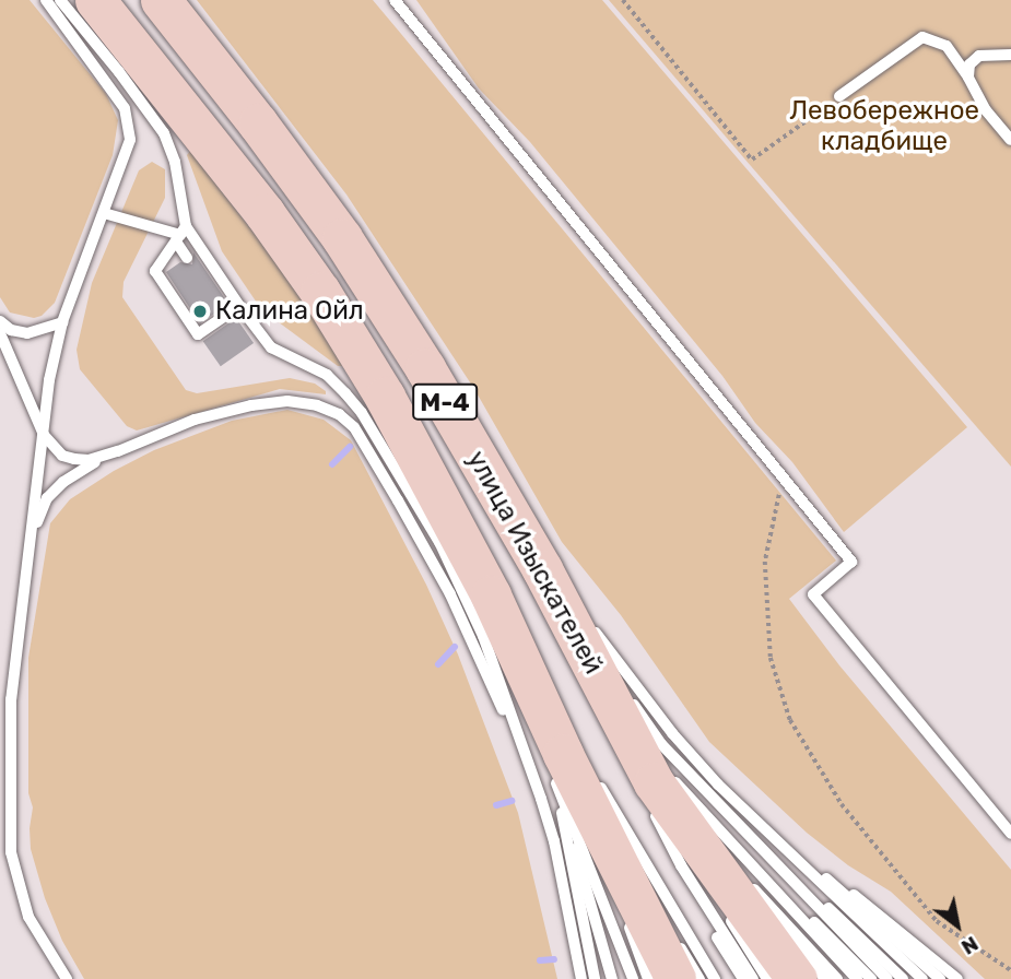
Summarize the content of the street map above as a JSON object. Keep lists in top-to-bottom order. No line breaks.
{"streets":{"highway":["М-4","улица Изыскателей"]},"parks":["Левобережное кладбище"],"places":["Калина Ойл"],"north":"bottom right"}
